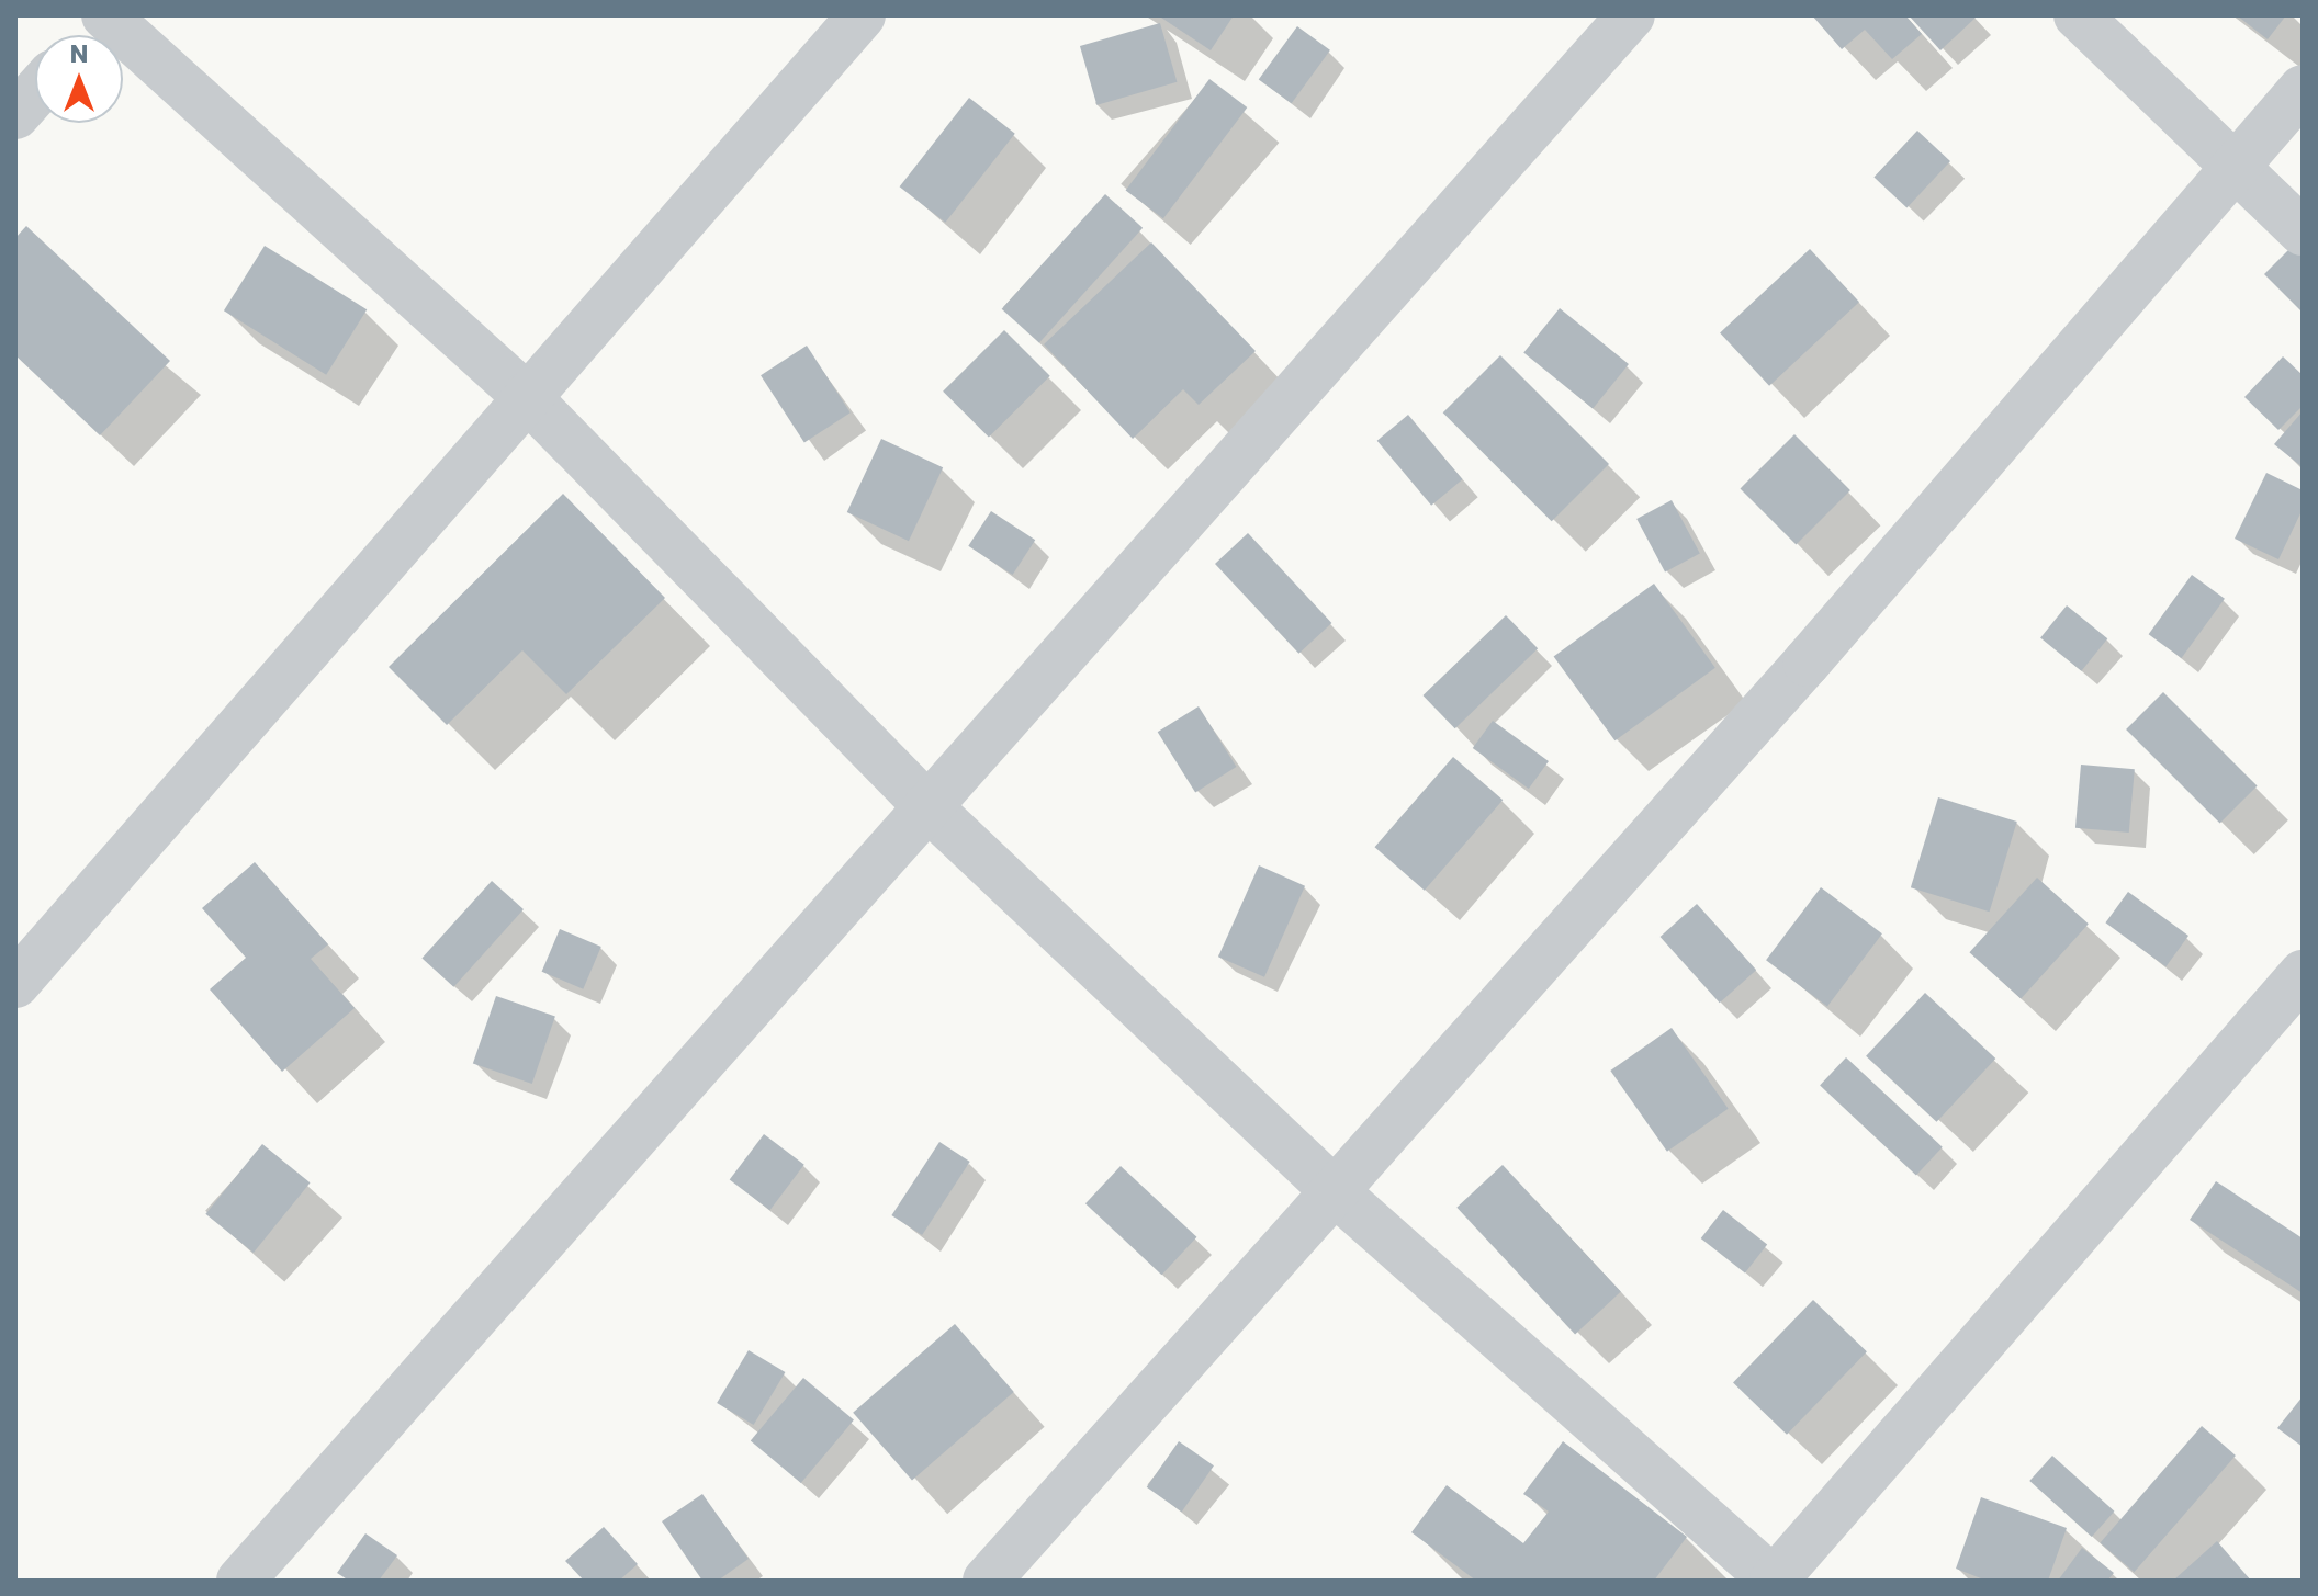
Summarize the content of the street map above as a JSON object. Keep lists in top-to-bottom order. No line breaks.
{"north":"top"}
